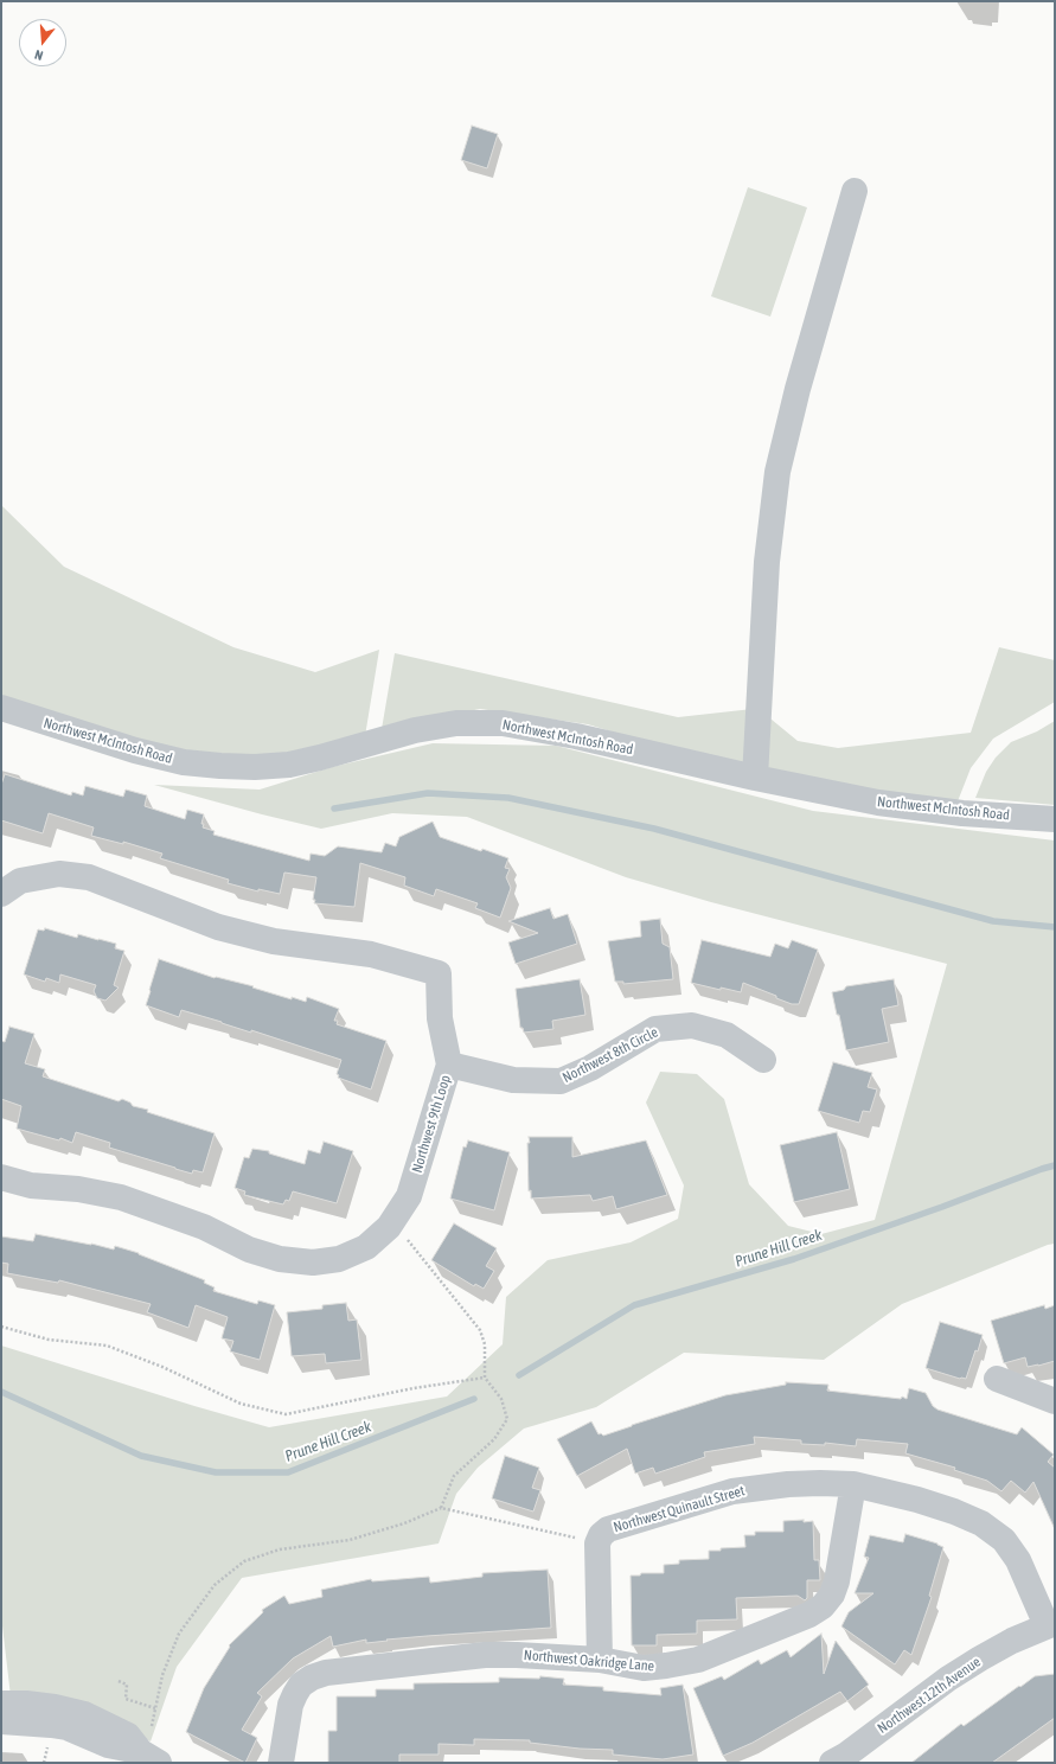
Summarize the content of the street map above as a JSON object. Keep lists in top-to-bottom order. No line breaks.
{"streets":{"street":["Northwest McIntosh Road","Northwest 8th Circle","Northwest 9th Loop","Northwest Quinault Street","Northwest Oakridge Lane","Northwest 12th Avenue"]},"crossings":[["Northwest 8th Circle","Northwest 9th Loop"],["Northwest Quinault Street","Northwest Oakridge Lane"],["Northwest Quinault Street","Northwest 12th Avenue"]],"water":["Prune Hill Creek"],"north":"bottom"}
